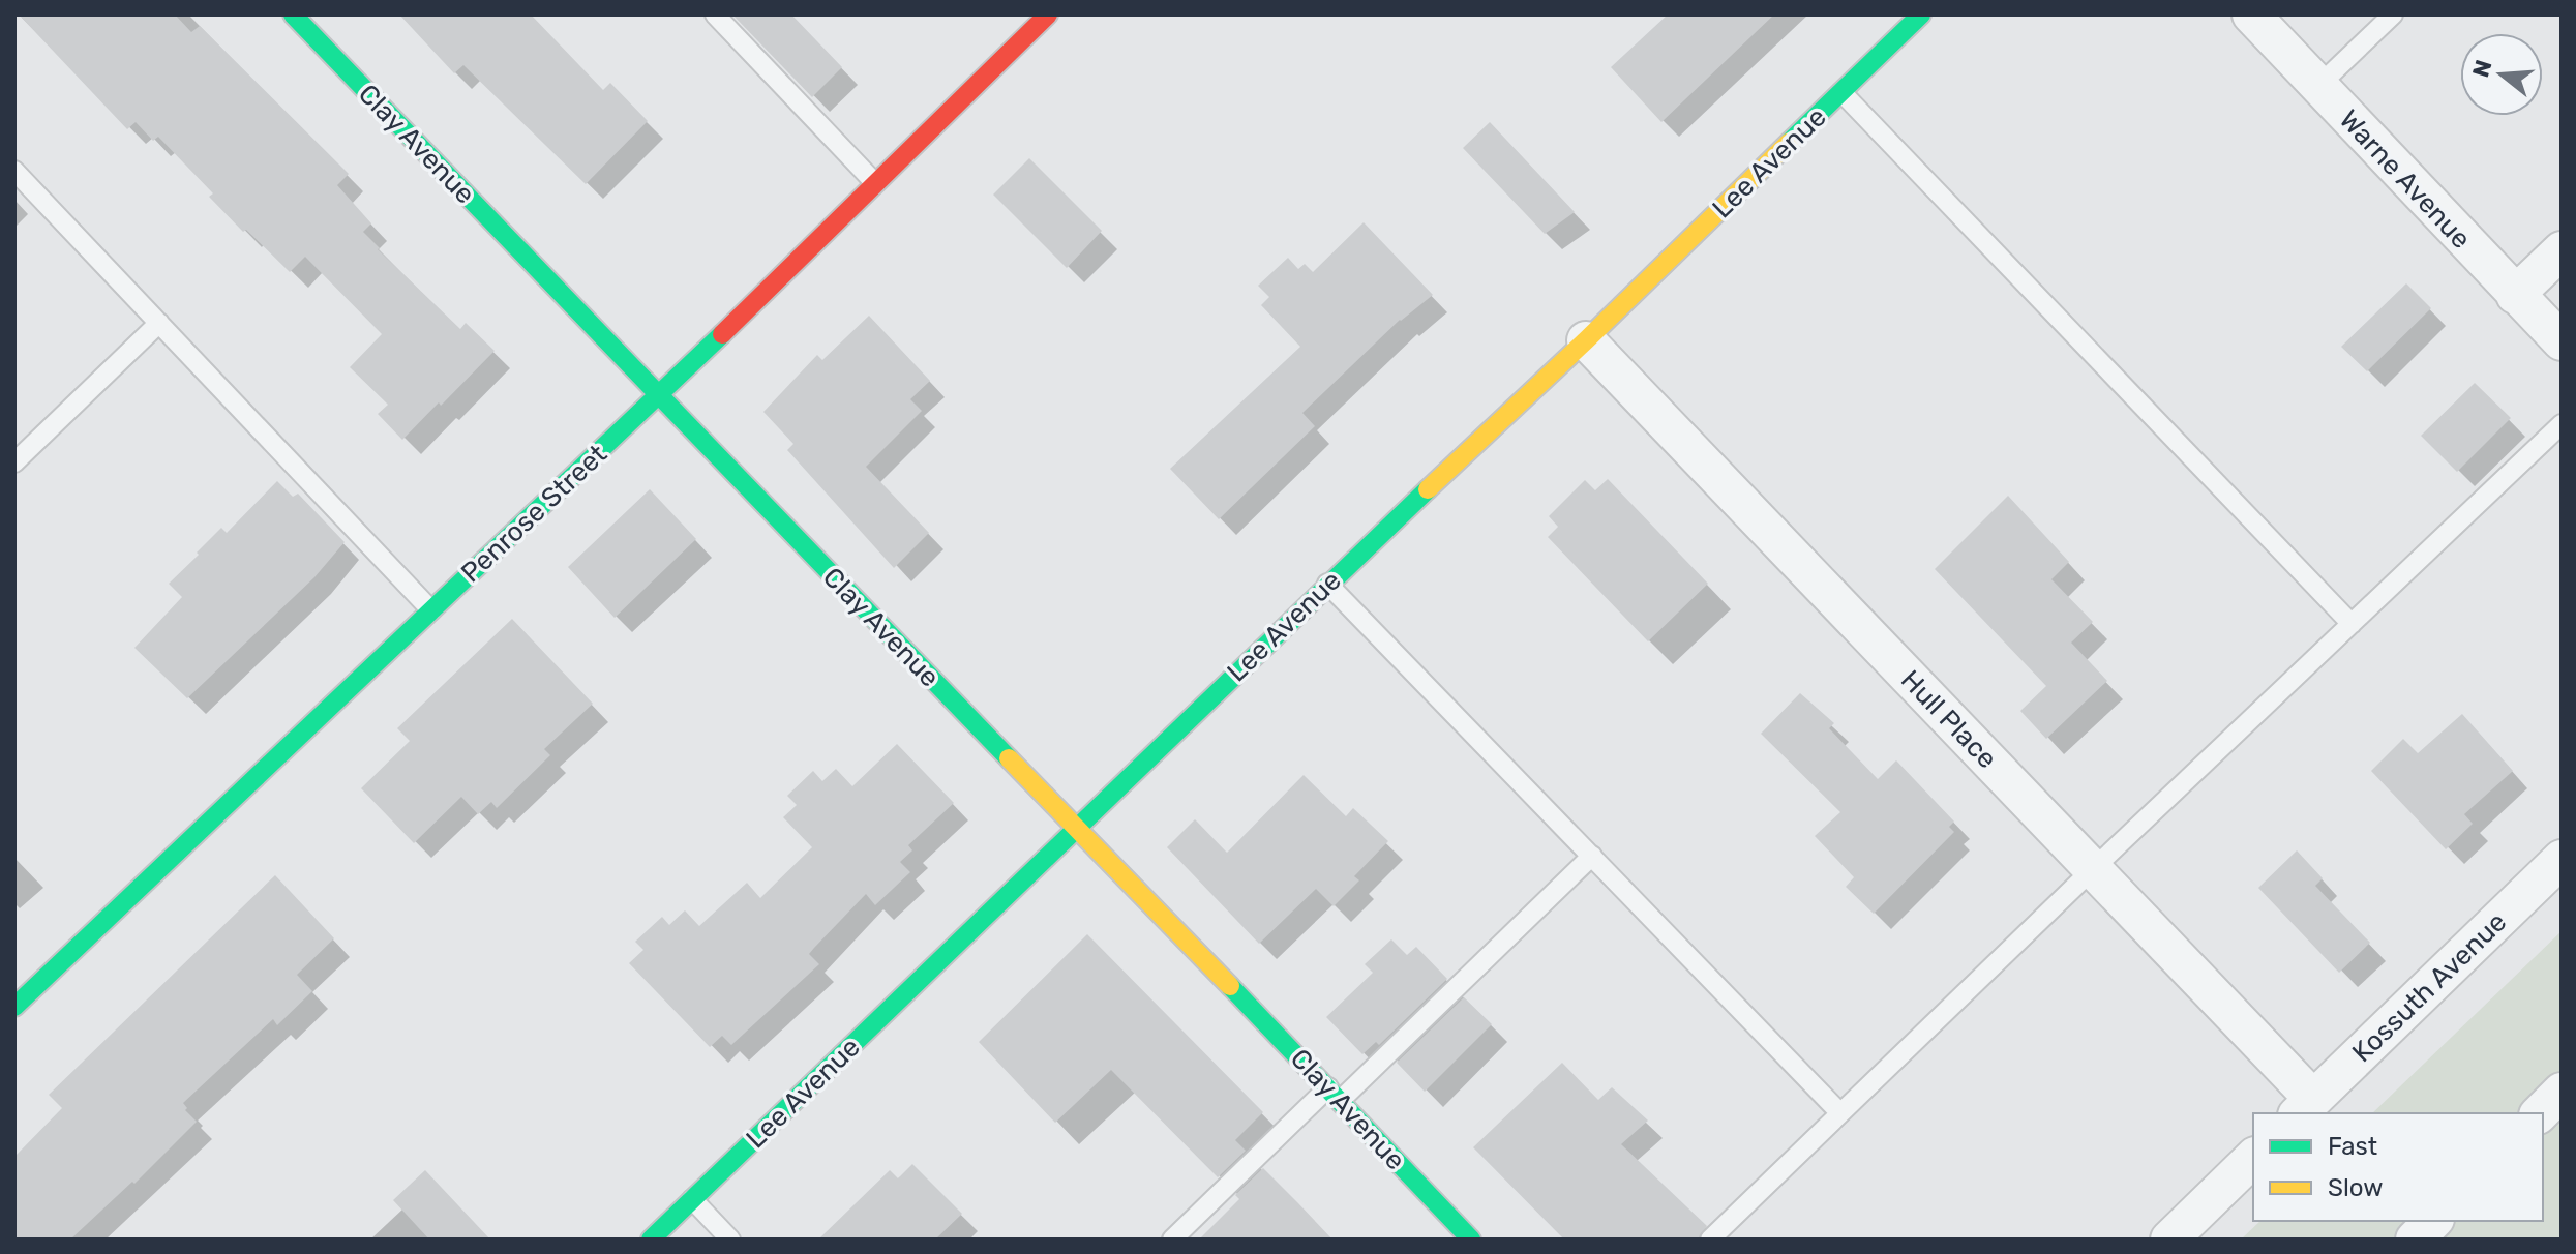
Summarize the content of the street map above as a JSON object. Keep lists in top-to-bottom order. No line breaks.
{"streets":{"street":["Clay Avenue","Lee Avenue","Warne Avenue","Penrose Street","Hull Place","Kossuth Avenue"]},"crossings":[["Clay Avenue","Lee Avenue"],["Clay Avenue","Penrose Street"],["Lee Avenue","Hull Place"],["Hull Place","Kossuth Avenue"]],"legend":["Fast","Slow"],"north":"left"}
